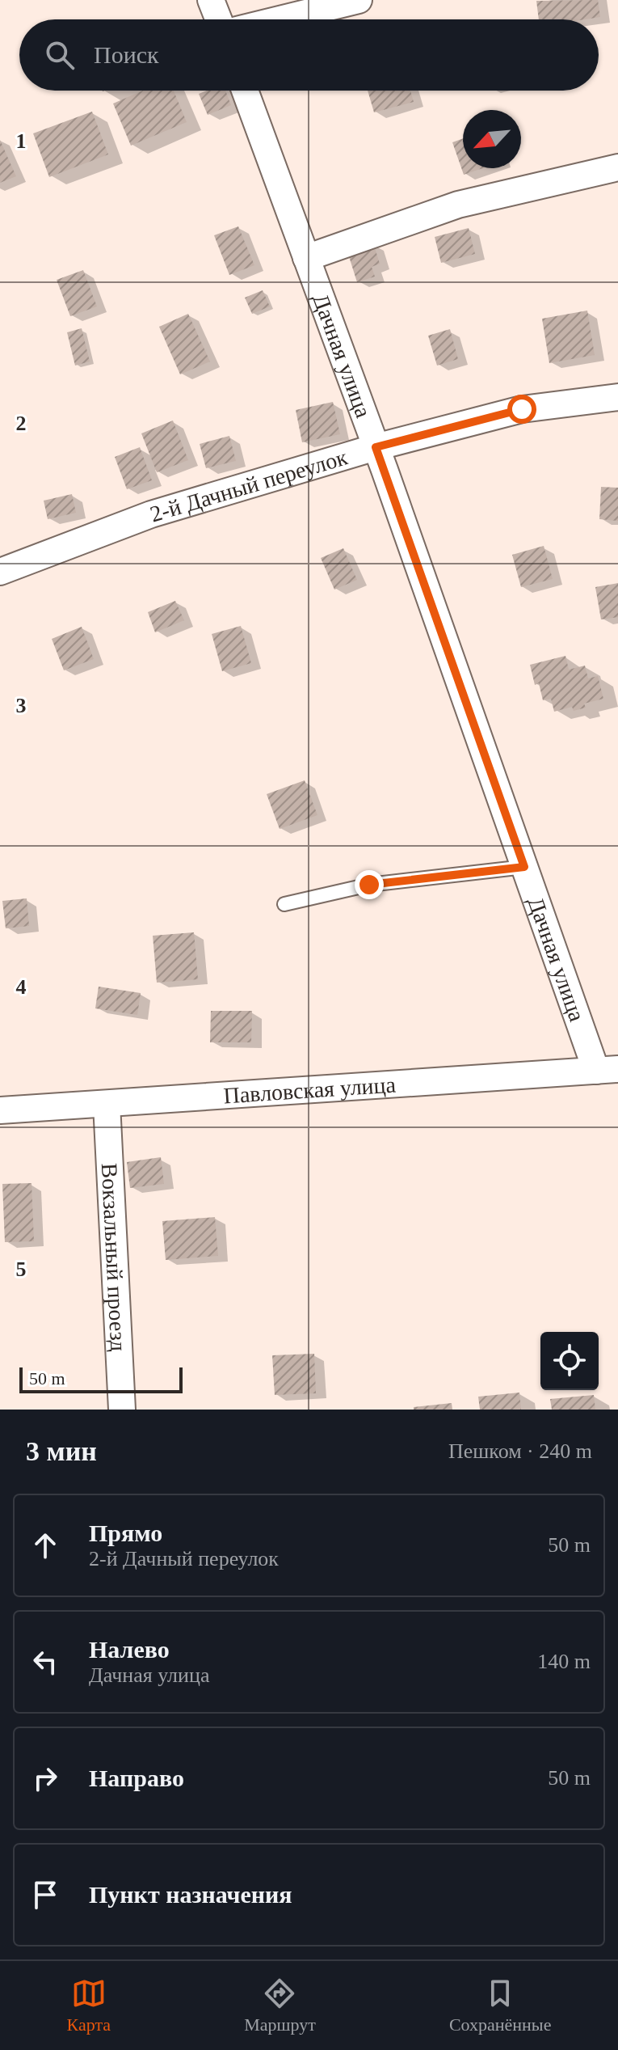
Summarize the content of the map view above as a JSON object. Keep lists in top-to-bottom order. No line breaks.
{"streets":{"street":["Дачная улица","2-й Дачный переулок","Павловская улица","Вокзальный проезд"]},"crossings":[["Дачная улица","2-й Дачный переулок"],["Дачная улица","Павловская улица"],["Павловская улица","Вокзальный проезд"]],"scale_bar":"50 m","north":"bottom left","page":{"search":"Поиск","scale":"50 m","heading":["3 мин","Пешком · 240 m"],"list":[["Прямо","2-й Дачный переулок","50 m"],["Налево","Дачная улица","140 m"],["Направо","50 m"],"Пункт назначения"],"nav":["Карта","Маршрут","Сохранённые"]},"grid":{"rows":["1","2","3","4","5"]}}
